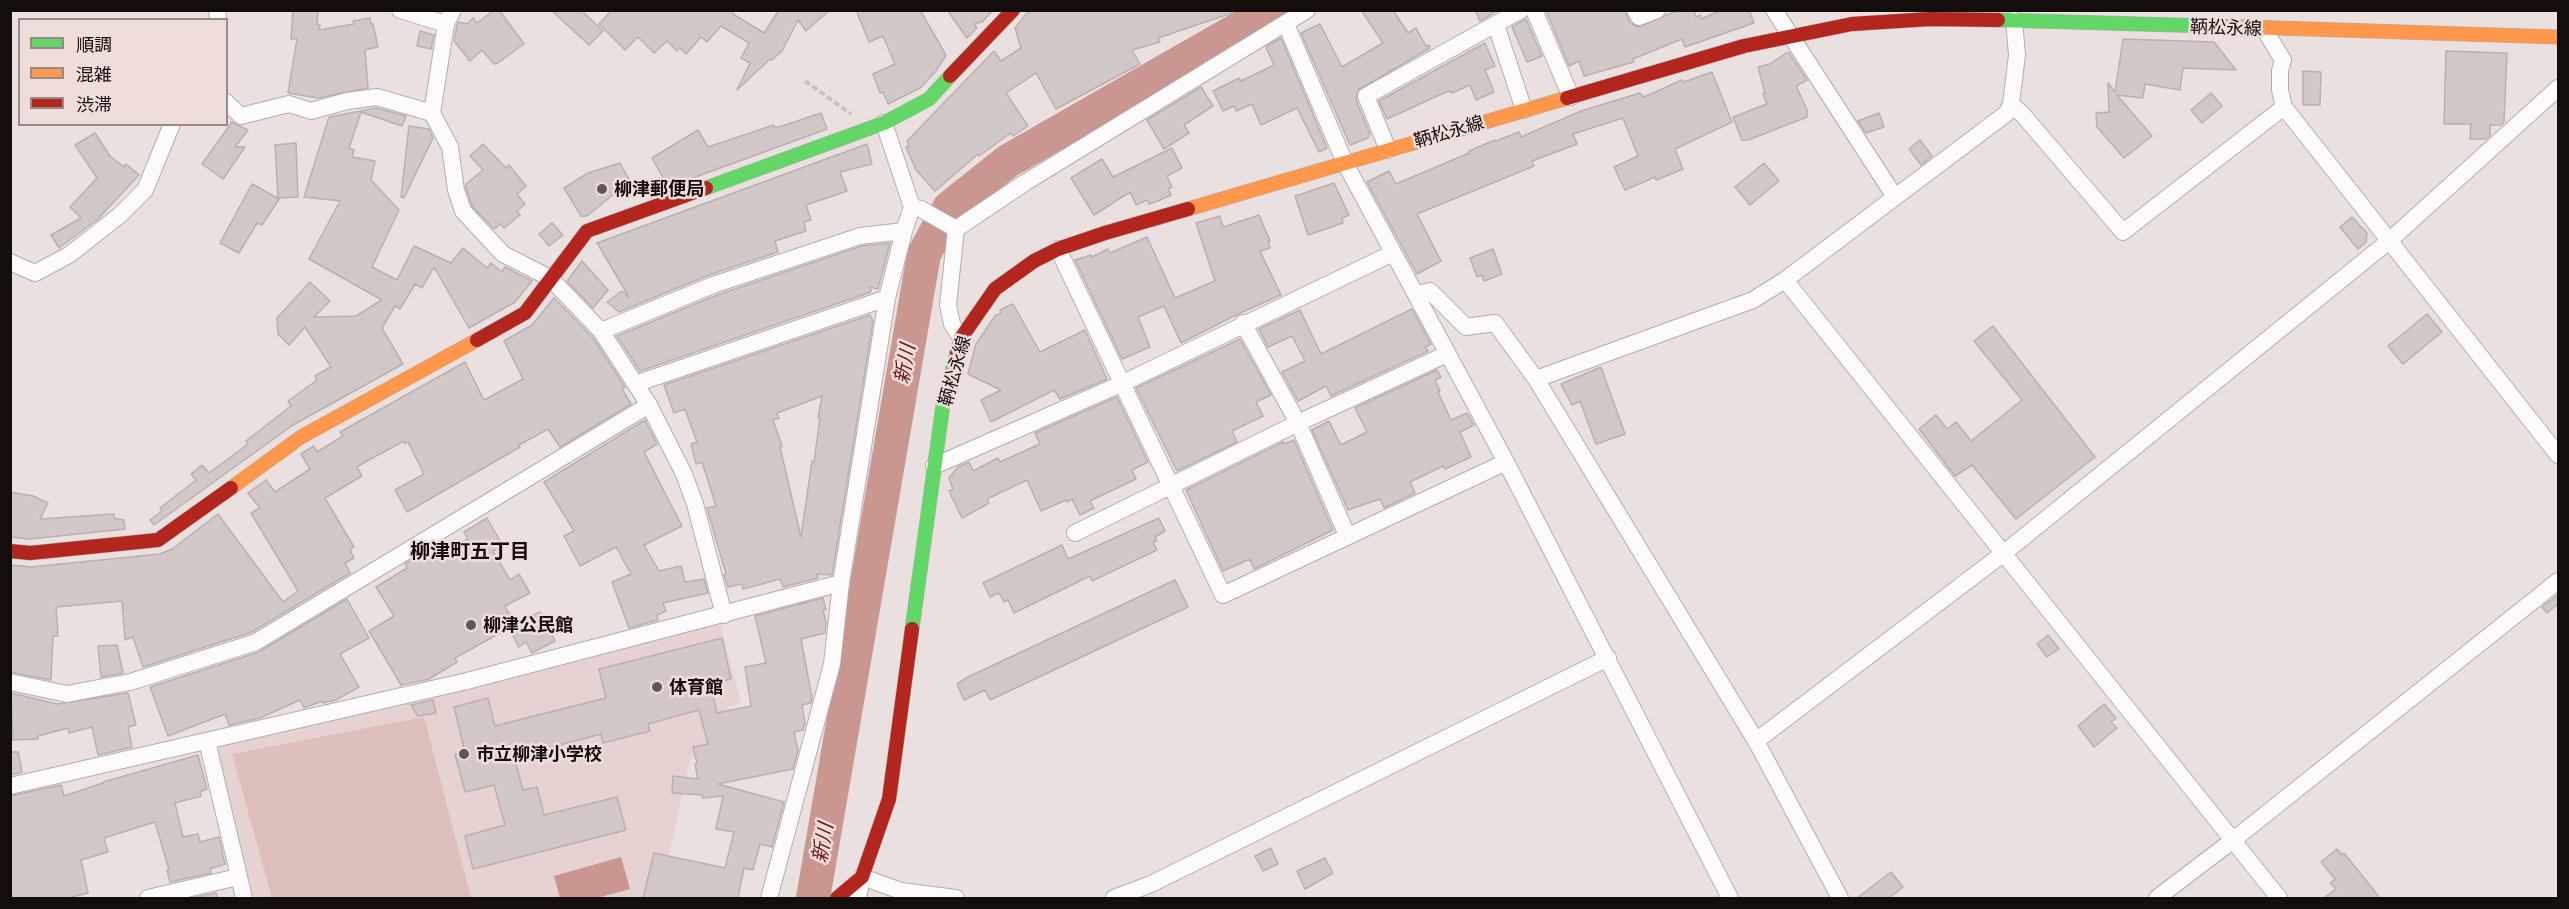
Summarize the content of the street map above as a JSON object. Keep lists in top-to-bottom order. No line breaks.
{"streets":{"main road":["鞆松永線"]},"districts":["柳津町五丁目"],"water":["新川"],"places":["柳津郵便局","柳津公民館","体育館","市立柳津小学校"],"legend":["順調","混雑","渋滞"]}
